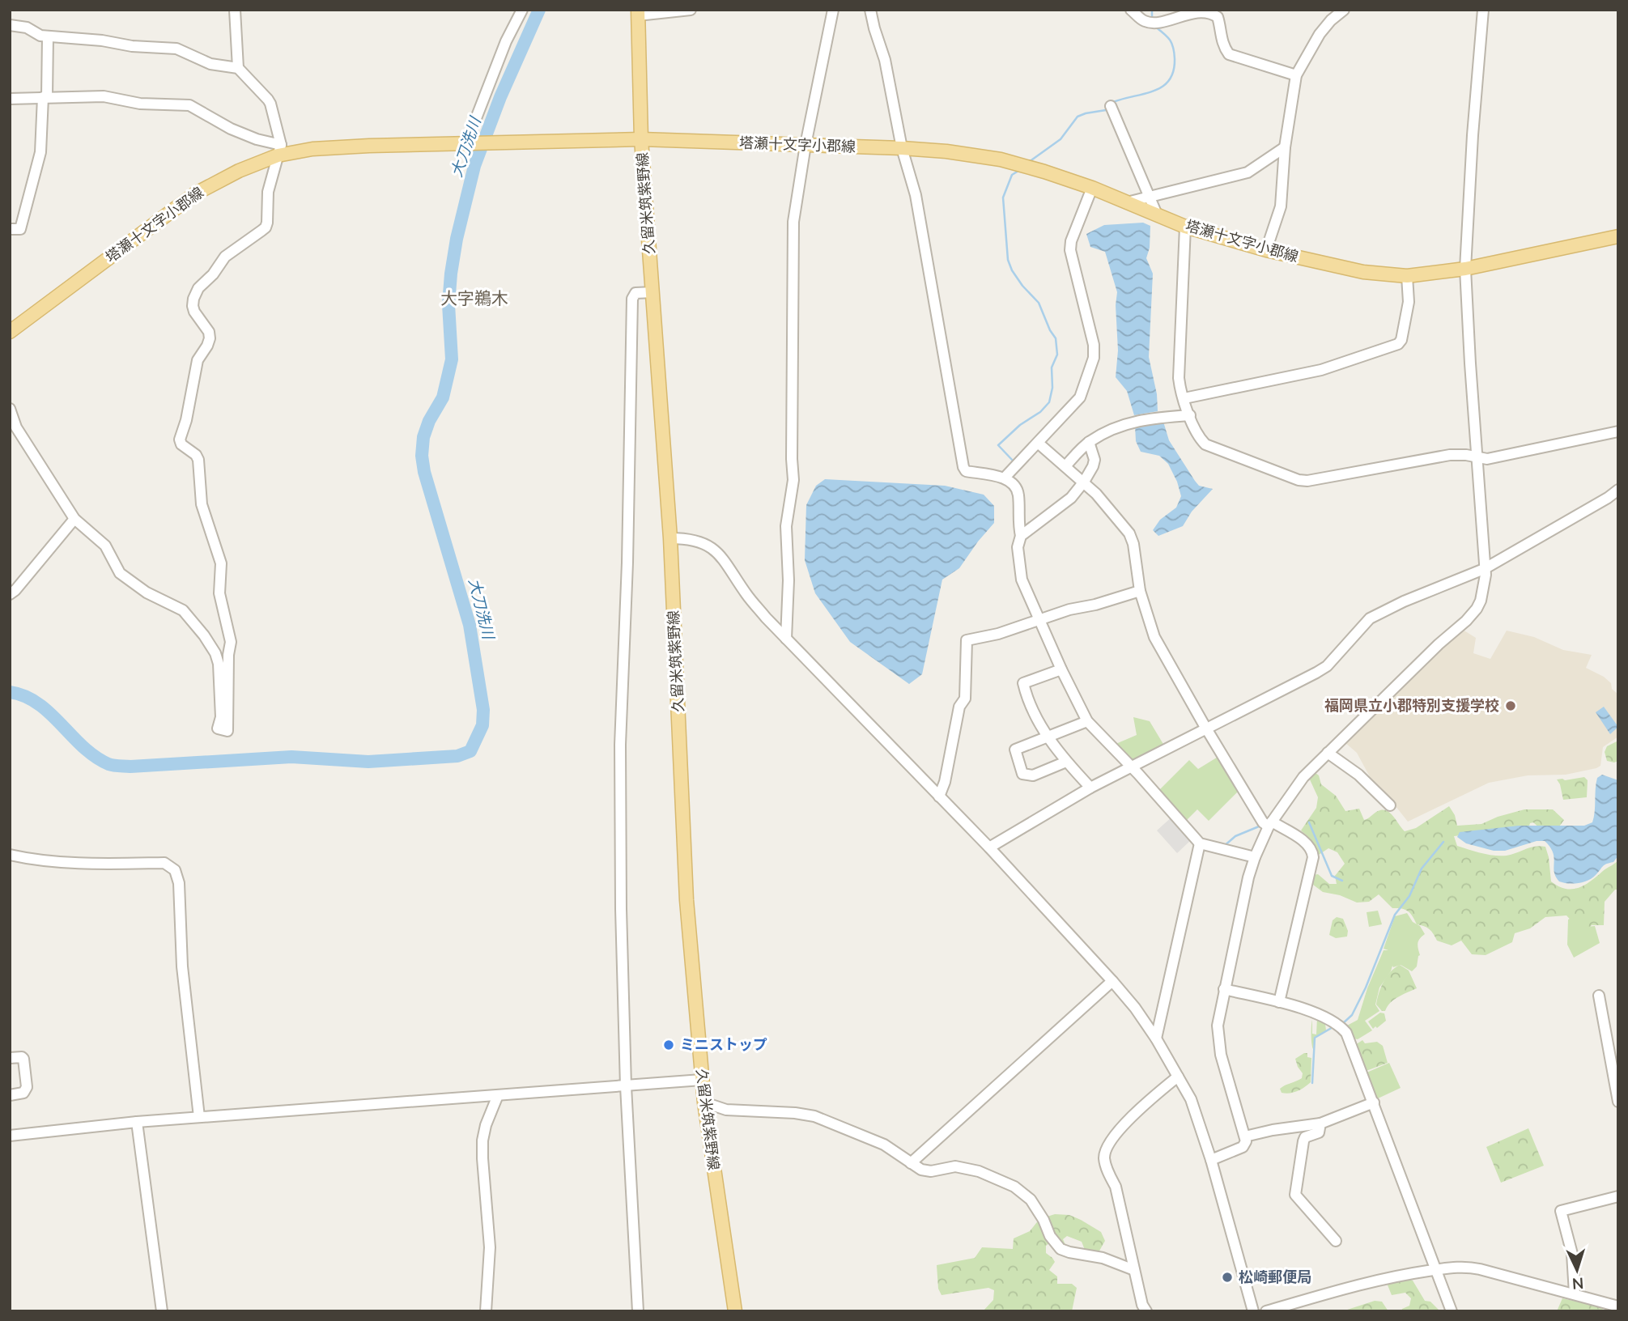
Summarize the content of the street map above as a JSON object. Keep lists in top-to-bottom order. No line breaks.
{"streets":{"main road":["塔瀬十文字小郡線","久留米筑紫野線"]},"crossings":[["塔瀬十文字小郡線","久留米筑紫野線"]],"districts":["大字鵜木"],"water":["大刀洗川"],"places":["福岡県立小郡特別支援学校","ミニストップ","松崎郵便局"],"north":"bottom"}
